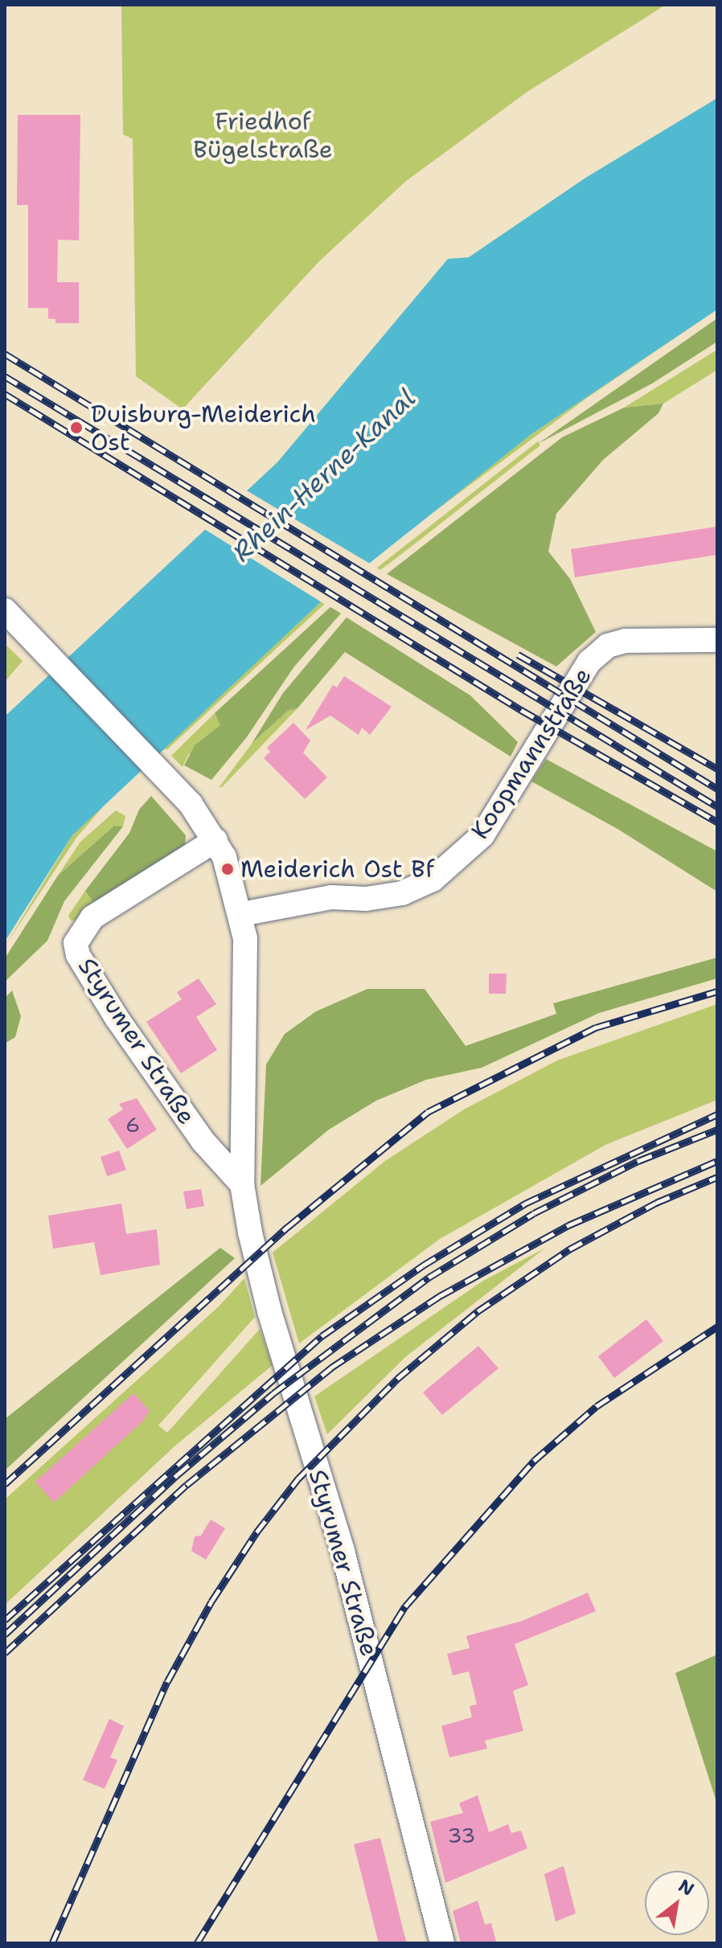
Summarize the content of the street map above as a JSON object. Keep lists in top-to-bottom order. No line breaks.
{"streets":{"street":["Koopmannstraße","Styrumer Straße"]},"crossings":[["Koopmannstraße","Styrumer Straße"]],"water":["Rhein-Herne-Kanal"],"parks":["Friedhof Bügelstraße"],"places":["Duisburg-Meiderich Ost","Meiderich Ost Bf"],"house_numbers":["6","33"],"north":"top right"}
